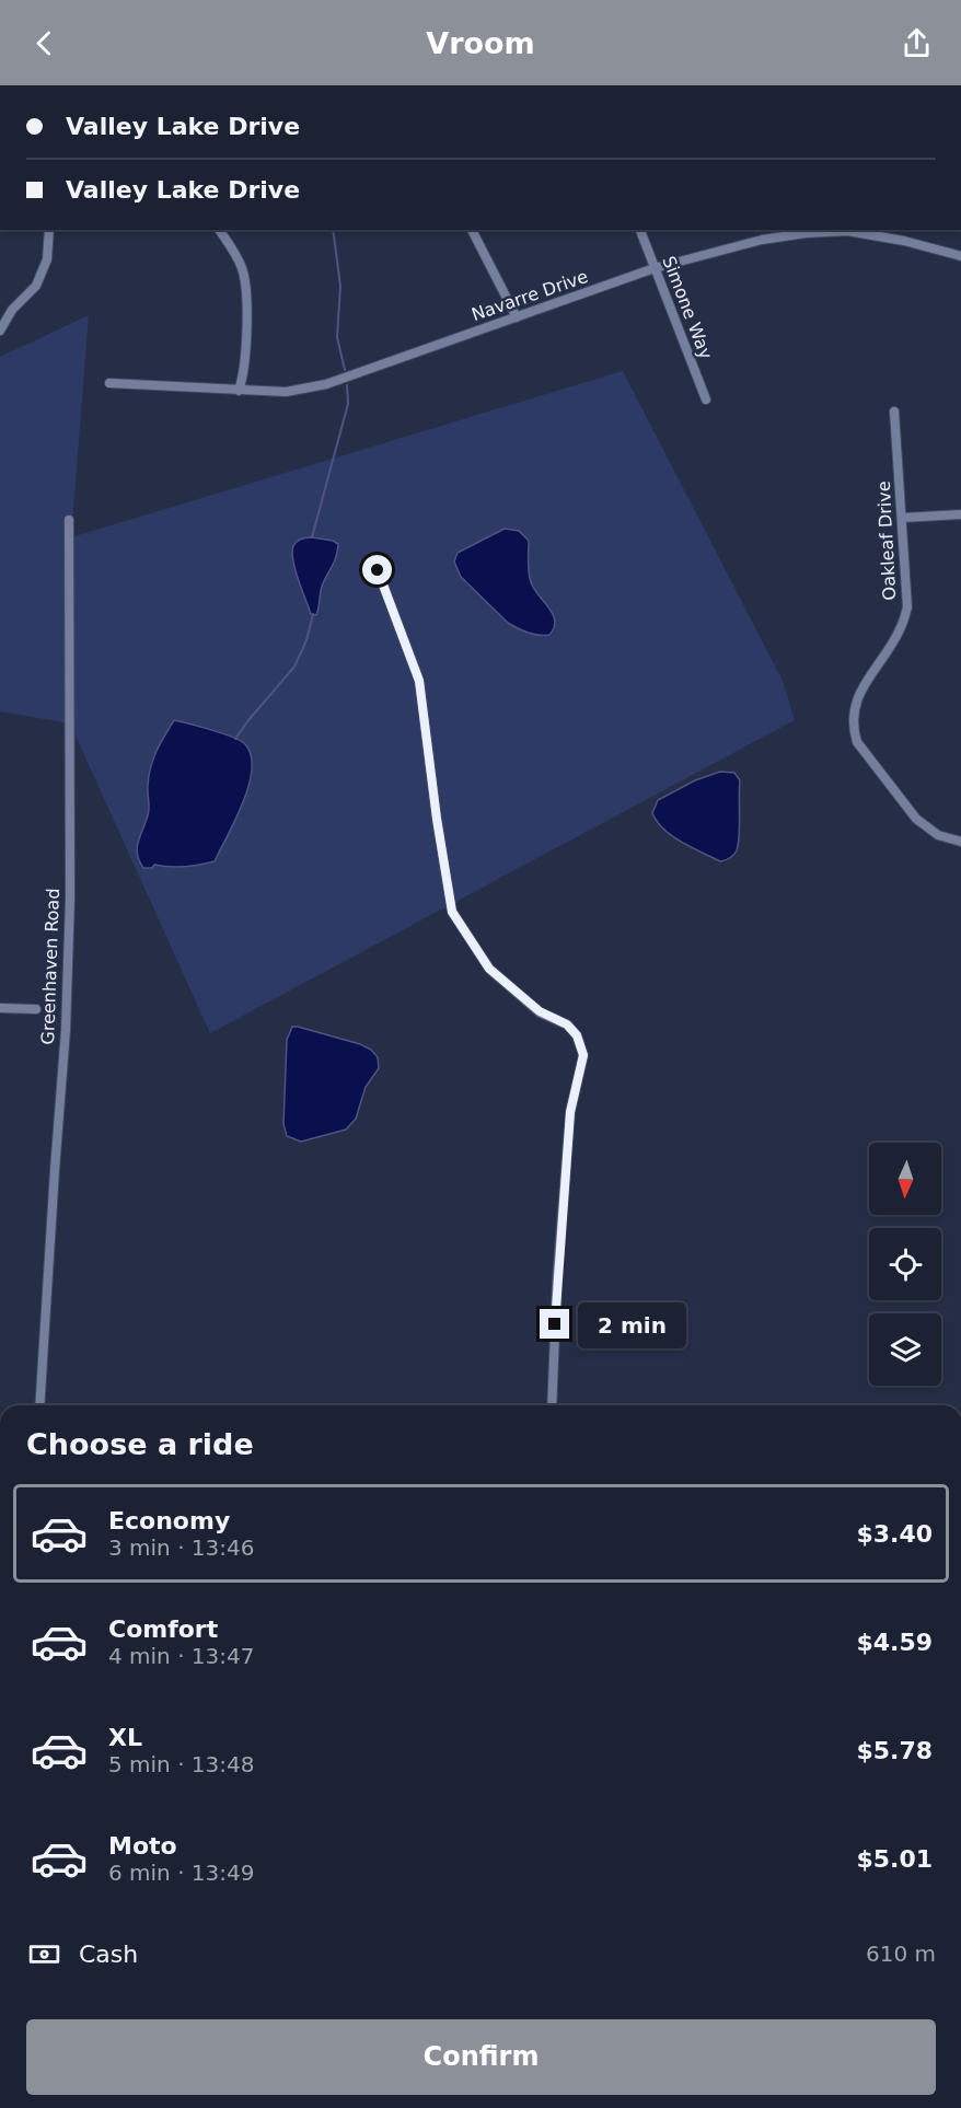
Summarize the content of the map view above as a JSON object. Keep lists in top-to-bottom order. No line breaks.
{"streets":{"street":["Navarre Drive","Simone Way","Oakleaf Drive","Greenhaven Road"]},"crossings":[["Navarre Drive","Simone Way"]],"north":"bottom","page":{"header":"Vroom","banner":["Valley Lake Drive","Valley Lake Drive"],"bubble":"2 min","heading":"Choose a ride","list":[{"name":"Economy","note":"3 min · 13:46","value":"$3.40"},{"name":"Comfort","note":"4 min · 13:47","value":"$4.59"},{"name":"XL","note":"5 min · 13:48","value":"$5.78"},{"name":"Moto","note":"6 min · 13:49","value":"$5.01"}],"pay":["Cash","610 m"],"buttons":"Confirm"}}
